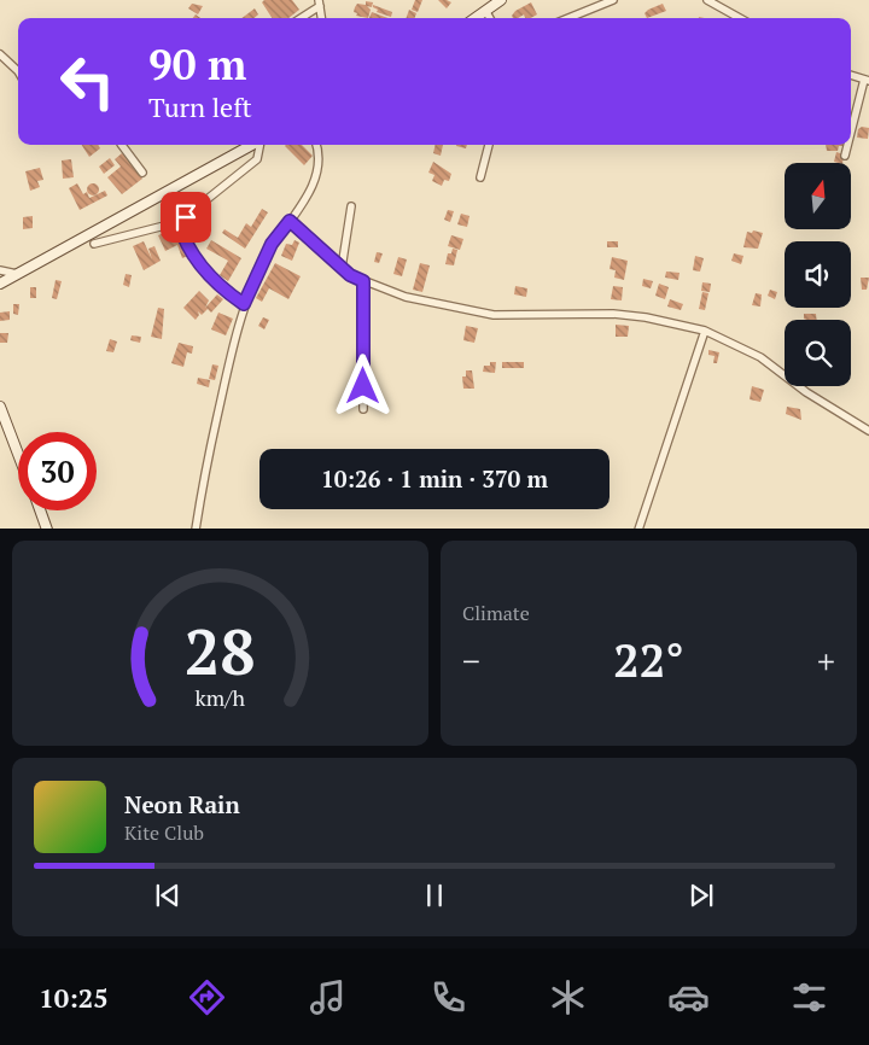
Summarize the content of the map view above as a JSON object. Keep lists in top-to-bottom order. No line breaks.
{"north":"top","page":{"turn":["90 m","Turn left"],"limit":"30","trip":"10:26 · 1 min · 370 m","tile":"Climate","heat":["−","22°","+"],"song":["Neon Rain","Kite Club"],"tabs":"10:25","gauge":["28","km/h"]}}
